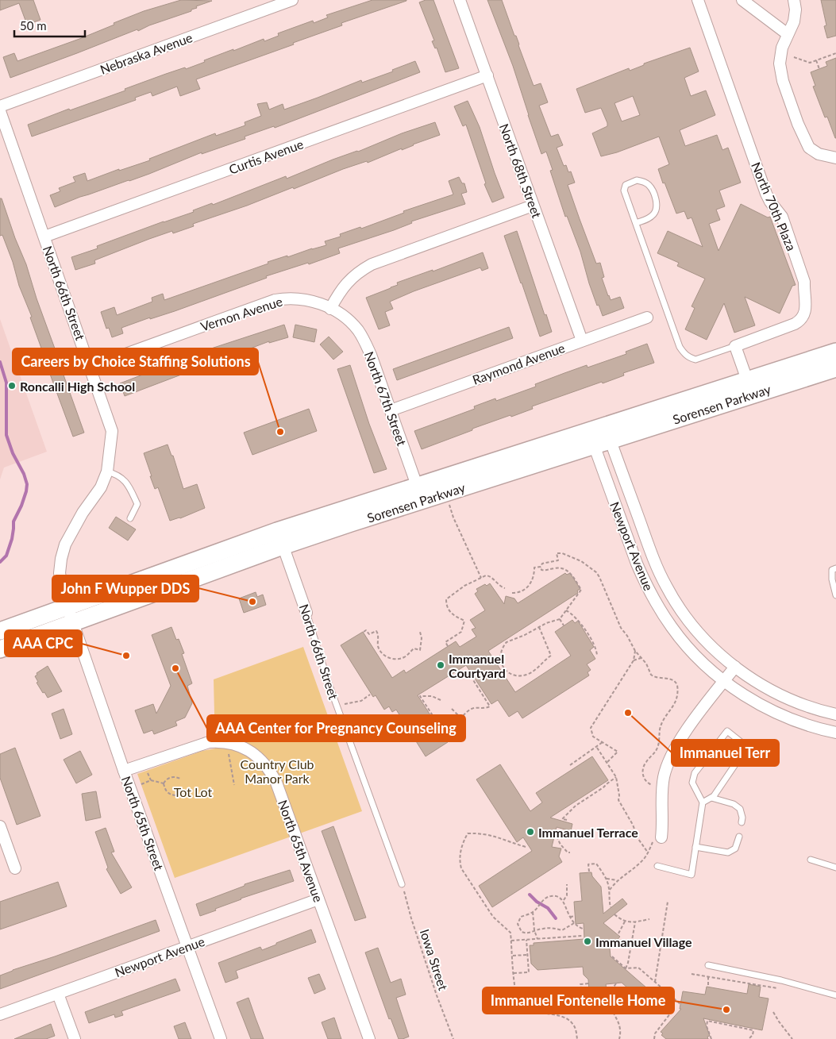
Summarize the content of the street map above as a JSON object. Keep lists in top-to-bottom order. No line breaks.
{"streets":{"main road":["Sorensen Parkway"],"street":["Nebraska Avenue","Curtis Avenue","North 68th Street","North 70th Plaza","North 66th Street","Vernon Avenue","Raymond Avenue","North 67th Street","Newport Avenue","North 65th Street","North 65th Avenue"],"path":["Iowa Street"]},"crossings":[["Curtis Avenue","North 68th Street"],["Curtis Avenue","North 66th Street"],["North 68th Street","Raymond Avenue"],["North 66th Street","Vernon Avenue"],["North 66th Street","Sorensen Parkway"],["North 66th Street","North 65th Street"],["North 66th Street","Iowa Street"],["Vernon Avenue","North 67th Street"],["Raymond Avenue","North 67th Street"],["North 67th Street","Sorensen Parkway"],["Sorensen Parkway","Newport Avenue"],["Sorensen Parkway","North 65th Street"],["Newport Avenue","North 65th Street"],["Newport Avenue","North 65th Avenue"],["North 65th Street","North 65th Avenue"]],"parks":["Country Club Manor Park","Tot Lot"],"places":["Roncalli High School","Careers by Choice Staffing Solutions","John F Wupper DDS","AAA CPC","Immanuel Courtyard","AAA Center for Pregnancy Counseling","Immanuel Terr","Immanuel Terrace","Immanuel Village","Immanuel Fontenelle Home"],"scale_bar":"50 m"}
